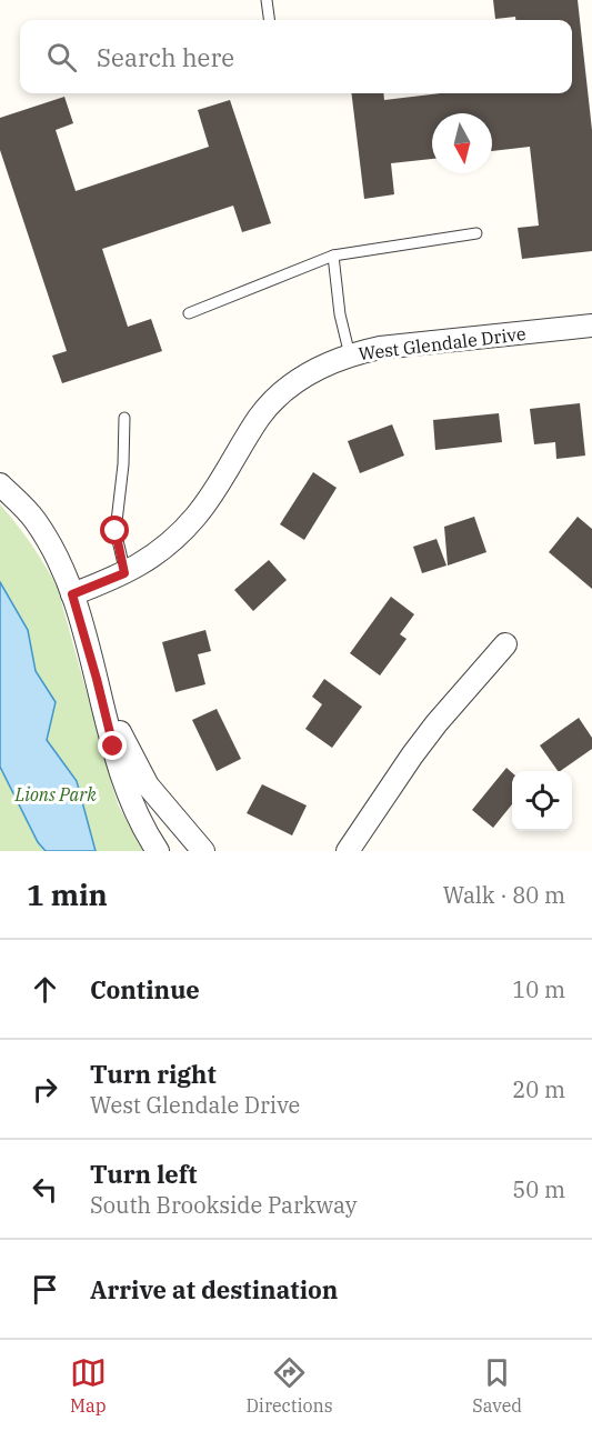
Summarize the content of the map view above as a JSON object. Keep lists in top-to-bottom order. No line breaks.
{"streets":{"street":["West Glendale Drive"]},"parks":["Lions Park"],"north":"bottom","page":{"search":"Search here","heading":["1 min","Walk · 80 m"],"list":[["Continue","10 m"],["Turn right","West Glendale Drive","20 m"],["Turn left","South Brookside Parkway","50 m"],"Arrive at destination"],"nav":["Map","Directions","Saved"]}}
